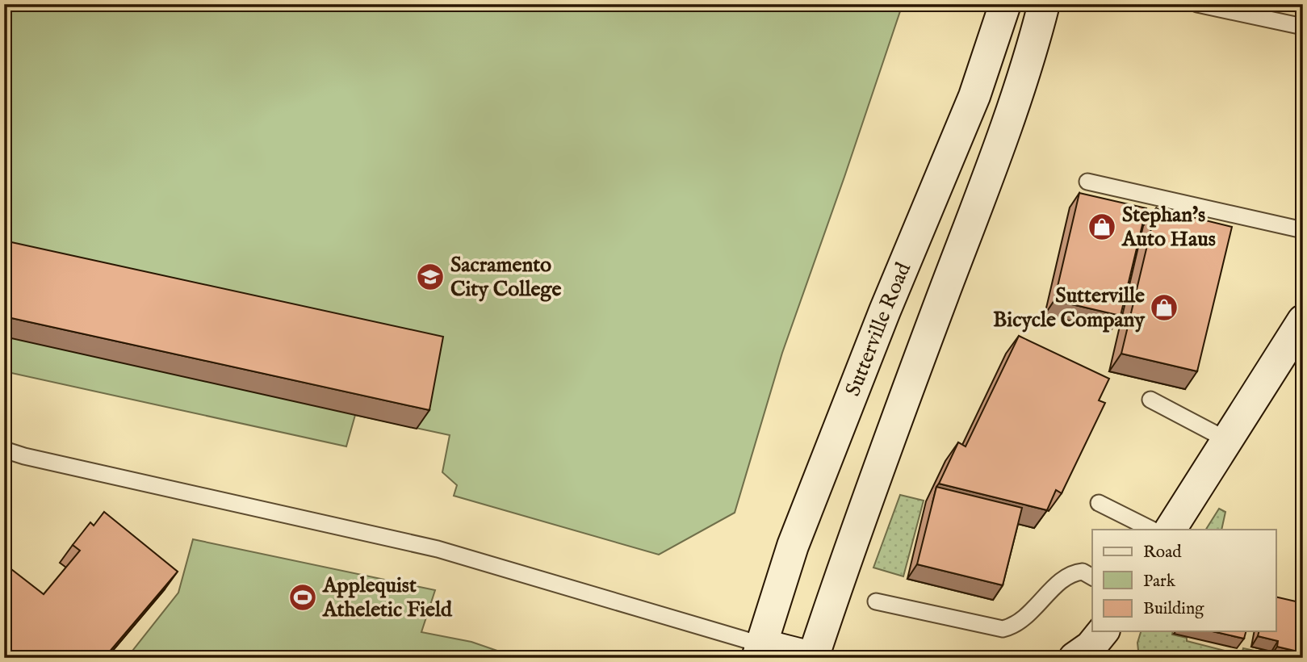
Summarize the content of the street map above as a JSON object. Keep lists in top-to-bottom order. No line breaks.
{"streets":{"main road":["Sutterville Road"]},"places":{"shop":["Stephan's Auto Haus","Sutterville Bicycle Company"],"school or university":["Sacramento City College"],"sports":["Applequist Atheletic Field"]},"legend":["Road","Park","Building"]}
